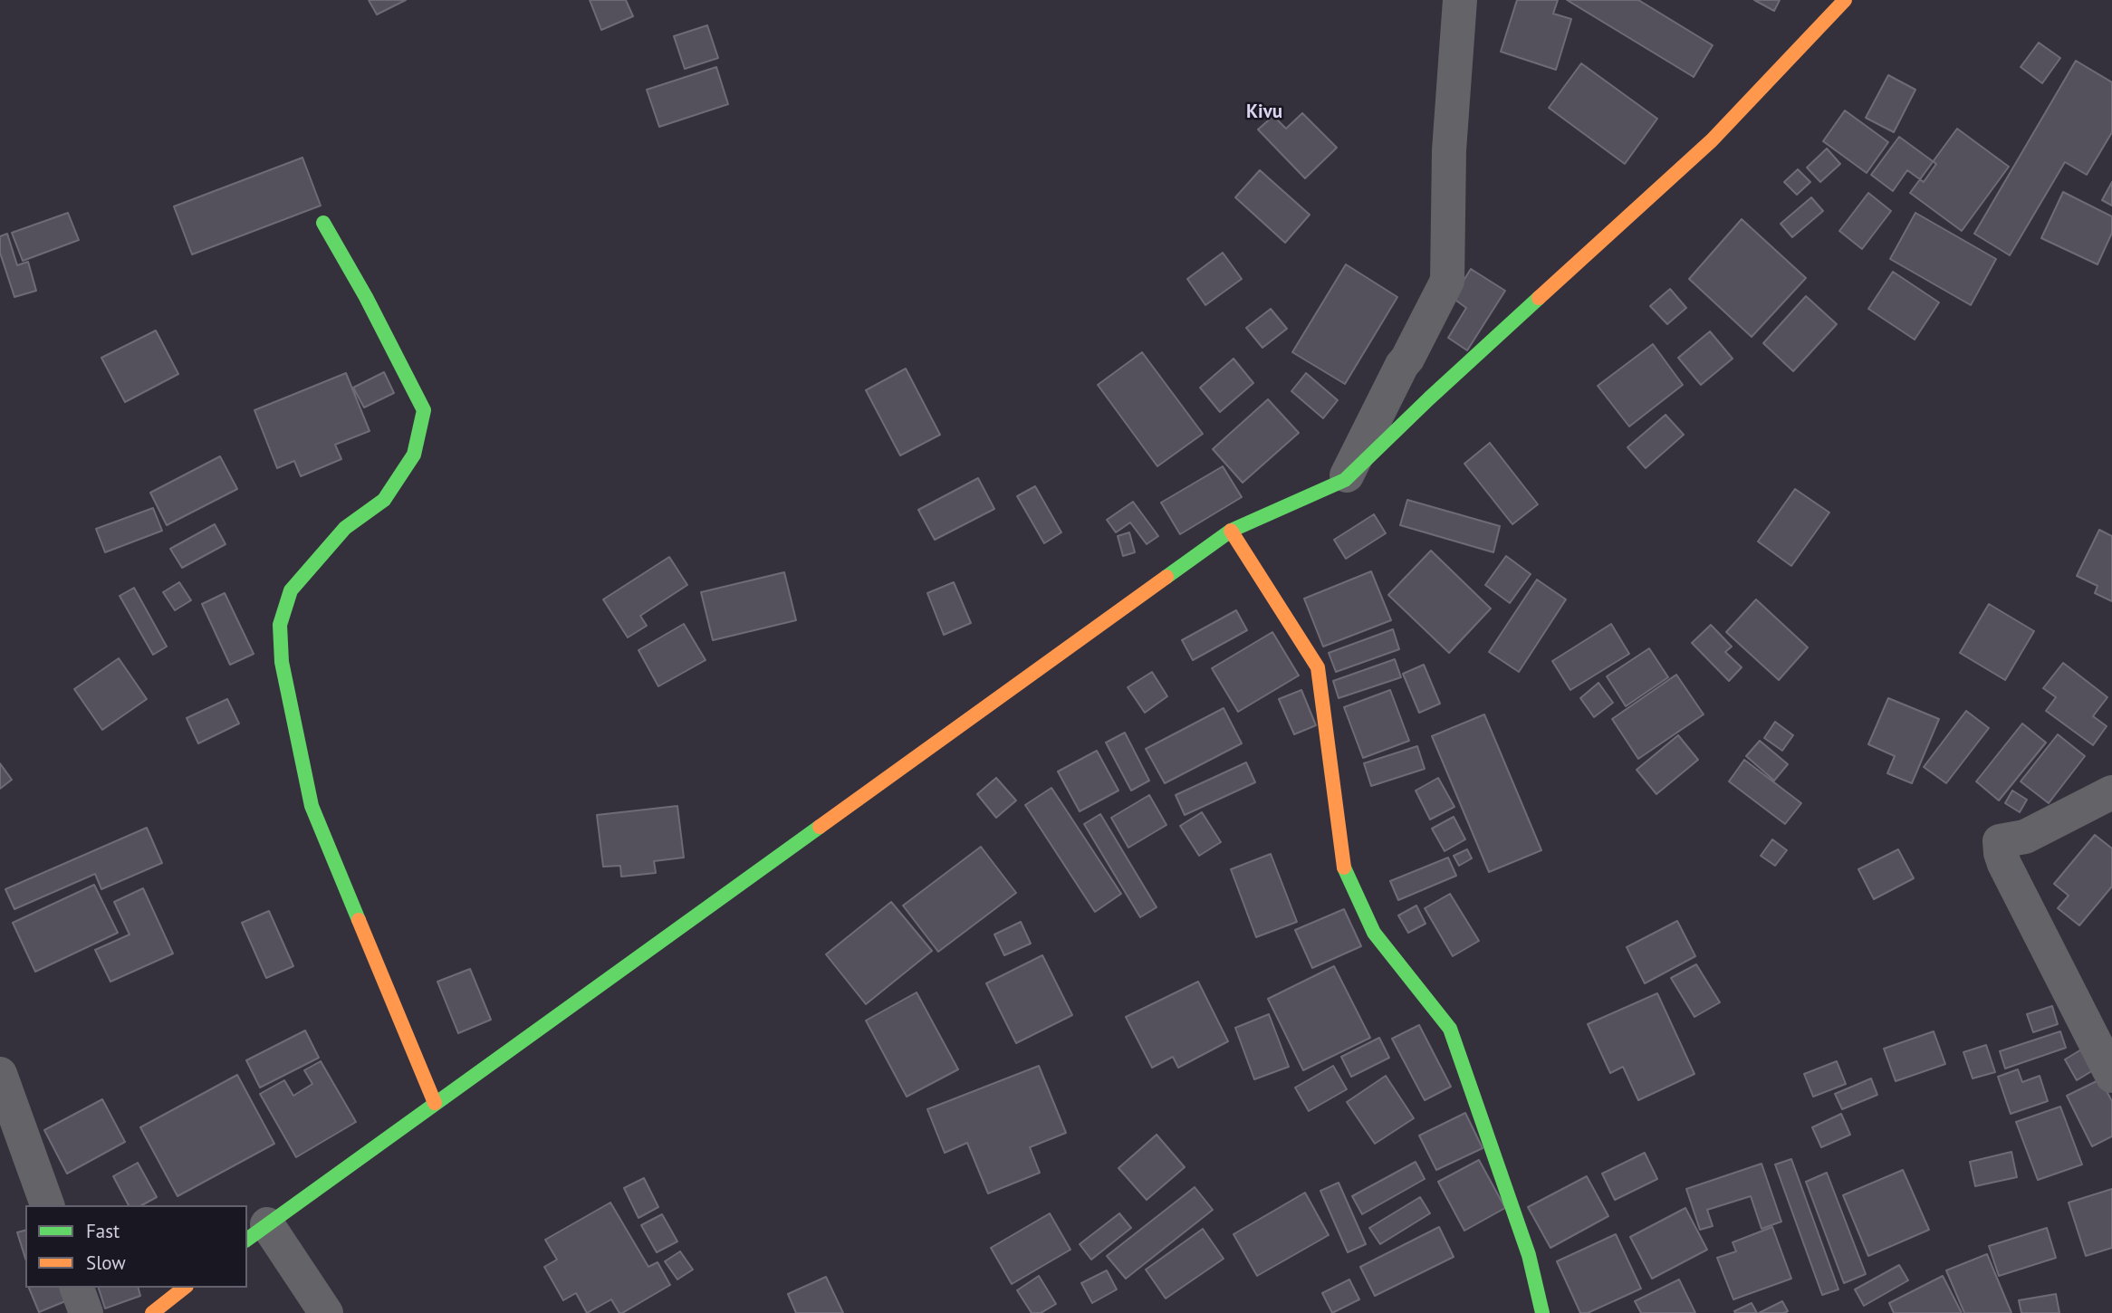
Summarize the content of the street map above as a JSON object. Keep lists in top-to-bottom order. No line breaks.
{"districts":["Kivu"],"legend":["Fast","Slow"]}
